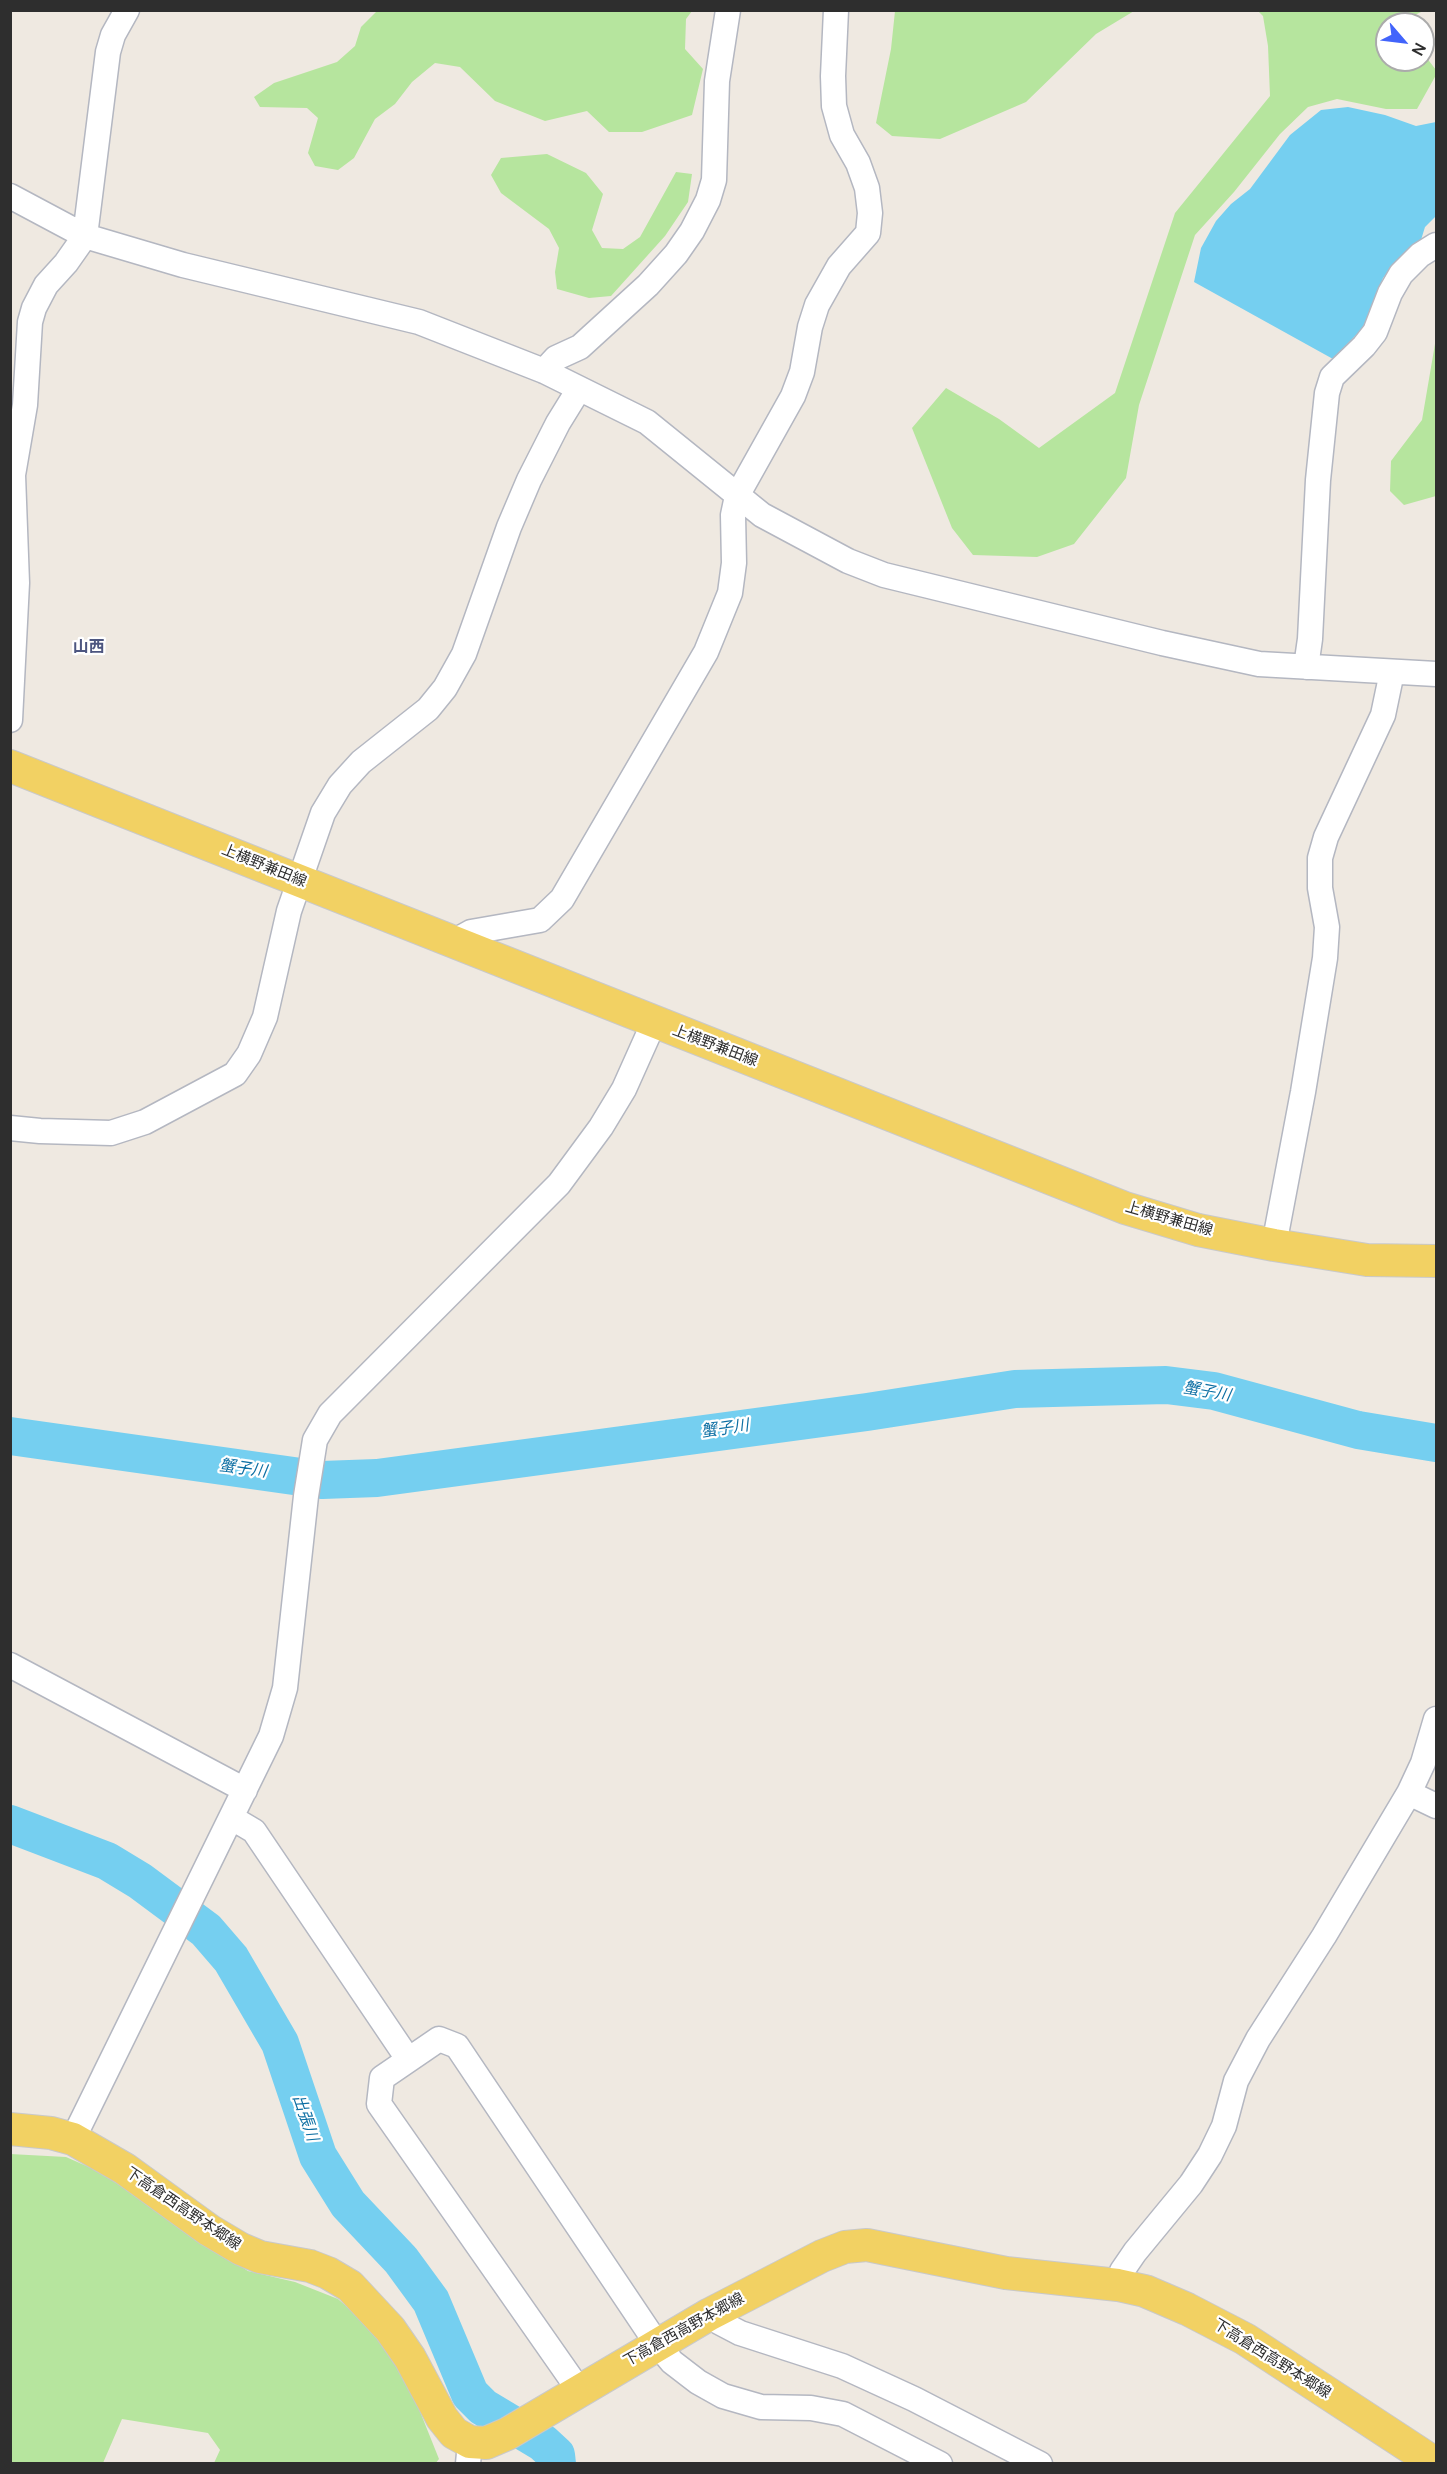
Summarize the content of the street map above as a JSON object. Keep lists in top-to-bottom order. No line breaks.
{"streets":{"main road":["上横野兼田線","下高倉西高野本郷線"]},"districts":["山西"],"water":["蟹子川","出張川"],"north":"bottom right"}
